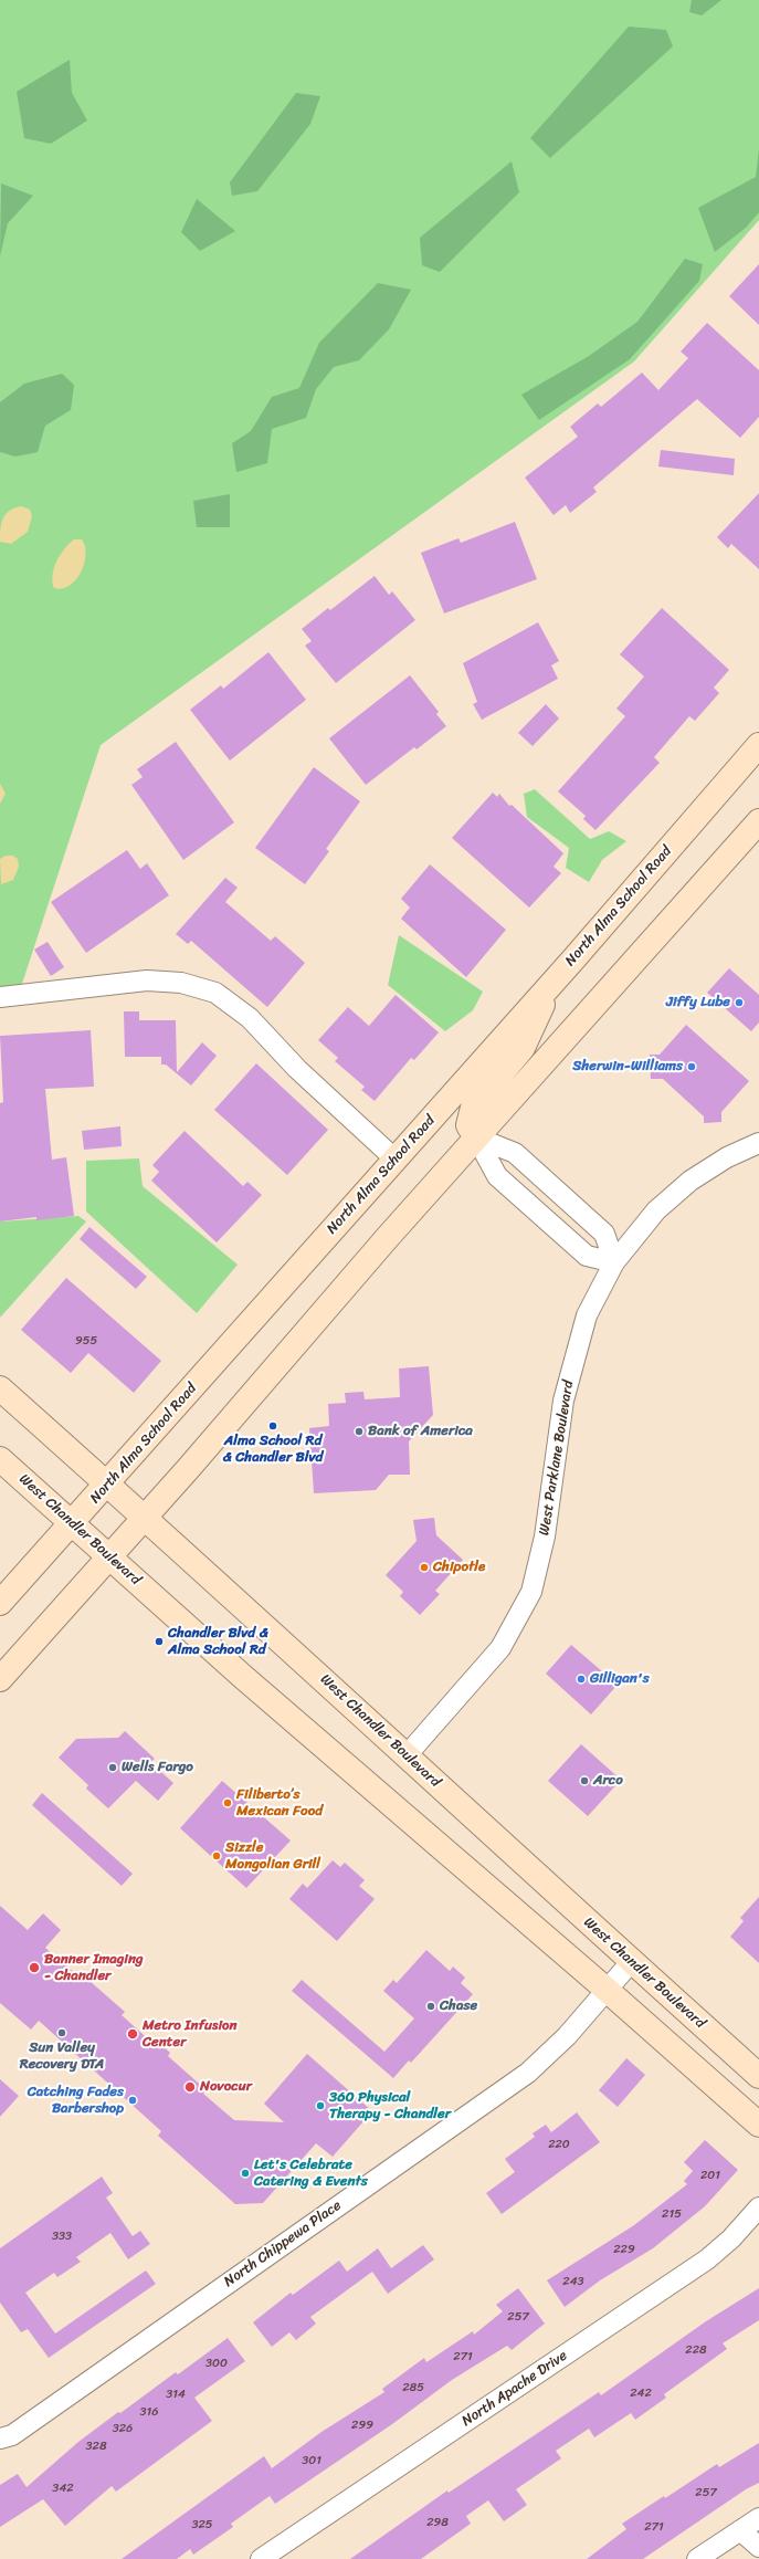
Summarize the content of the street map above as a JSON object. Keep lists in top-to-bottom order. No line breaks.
{"streets":{"main road":["North Alma School Road","West Chandler Boulevard"],"street":["West Parklane Boulevard","North Chippewa Place","North Apache Drive"]},"crossings":[["North Alma School Road","West Chandler Boulevard"],["West Parklane Boulevard","West Chandler Boulevard"],["West Chandler Boulevard","North Chippewa Place"]],"places":["Jiffy Lube","Sherwin-Williams","Alma School Rd & Chandler Blvd","Bank of America","Chipotle","Chandler Blvd & Alma School Rd","Gilligan's","Wells Fargo","Arco","Filiberto’s Mexican Food","Sizzle Mongolian Grill","Banner Imaging - Chandler","Chase","Sun Valley Recovery DTA","Metro Infusion Center","Novocur","Catching Fades Barbershop","360 Physical Therapy - Chandler","Let's Celebrate Catering & Events"],"house_numbers":["955","220","201","215","333","229","243","257","228","271","300","285","242","314","316","299","326","328","301","342","257","298","325","271"]}
